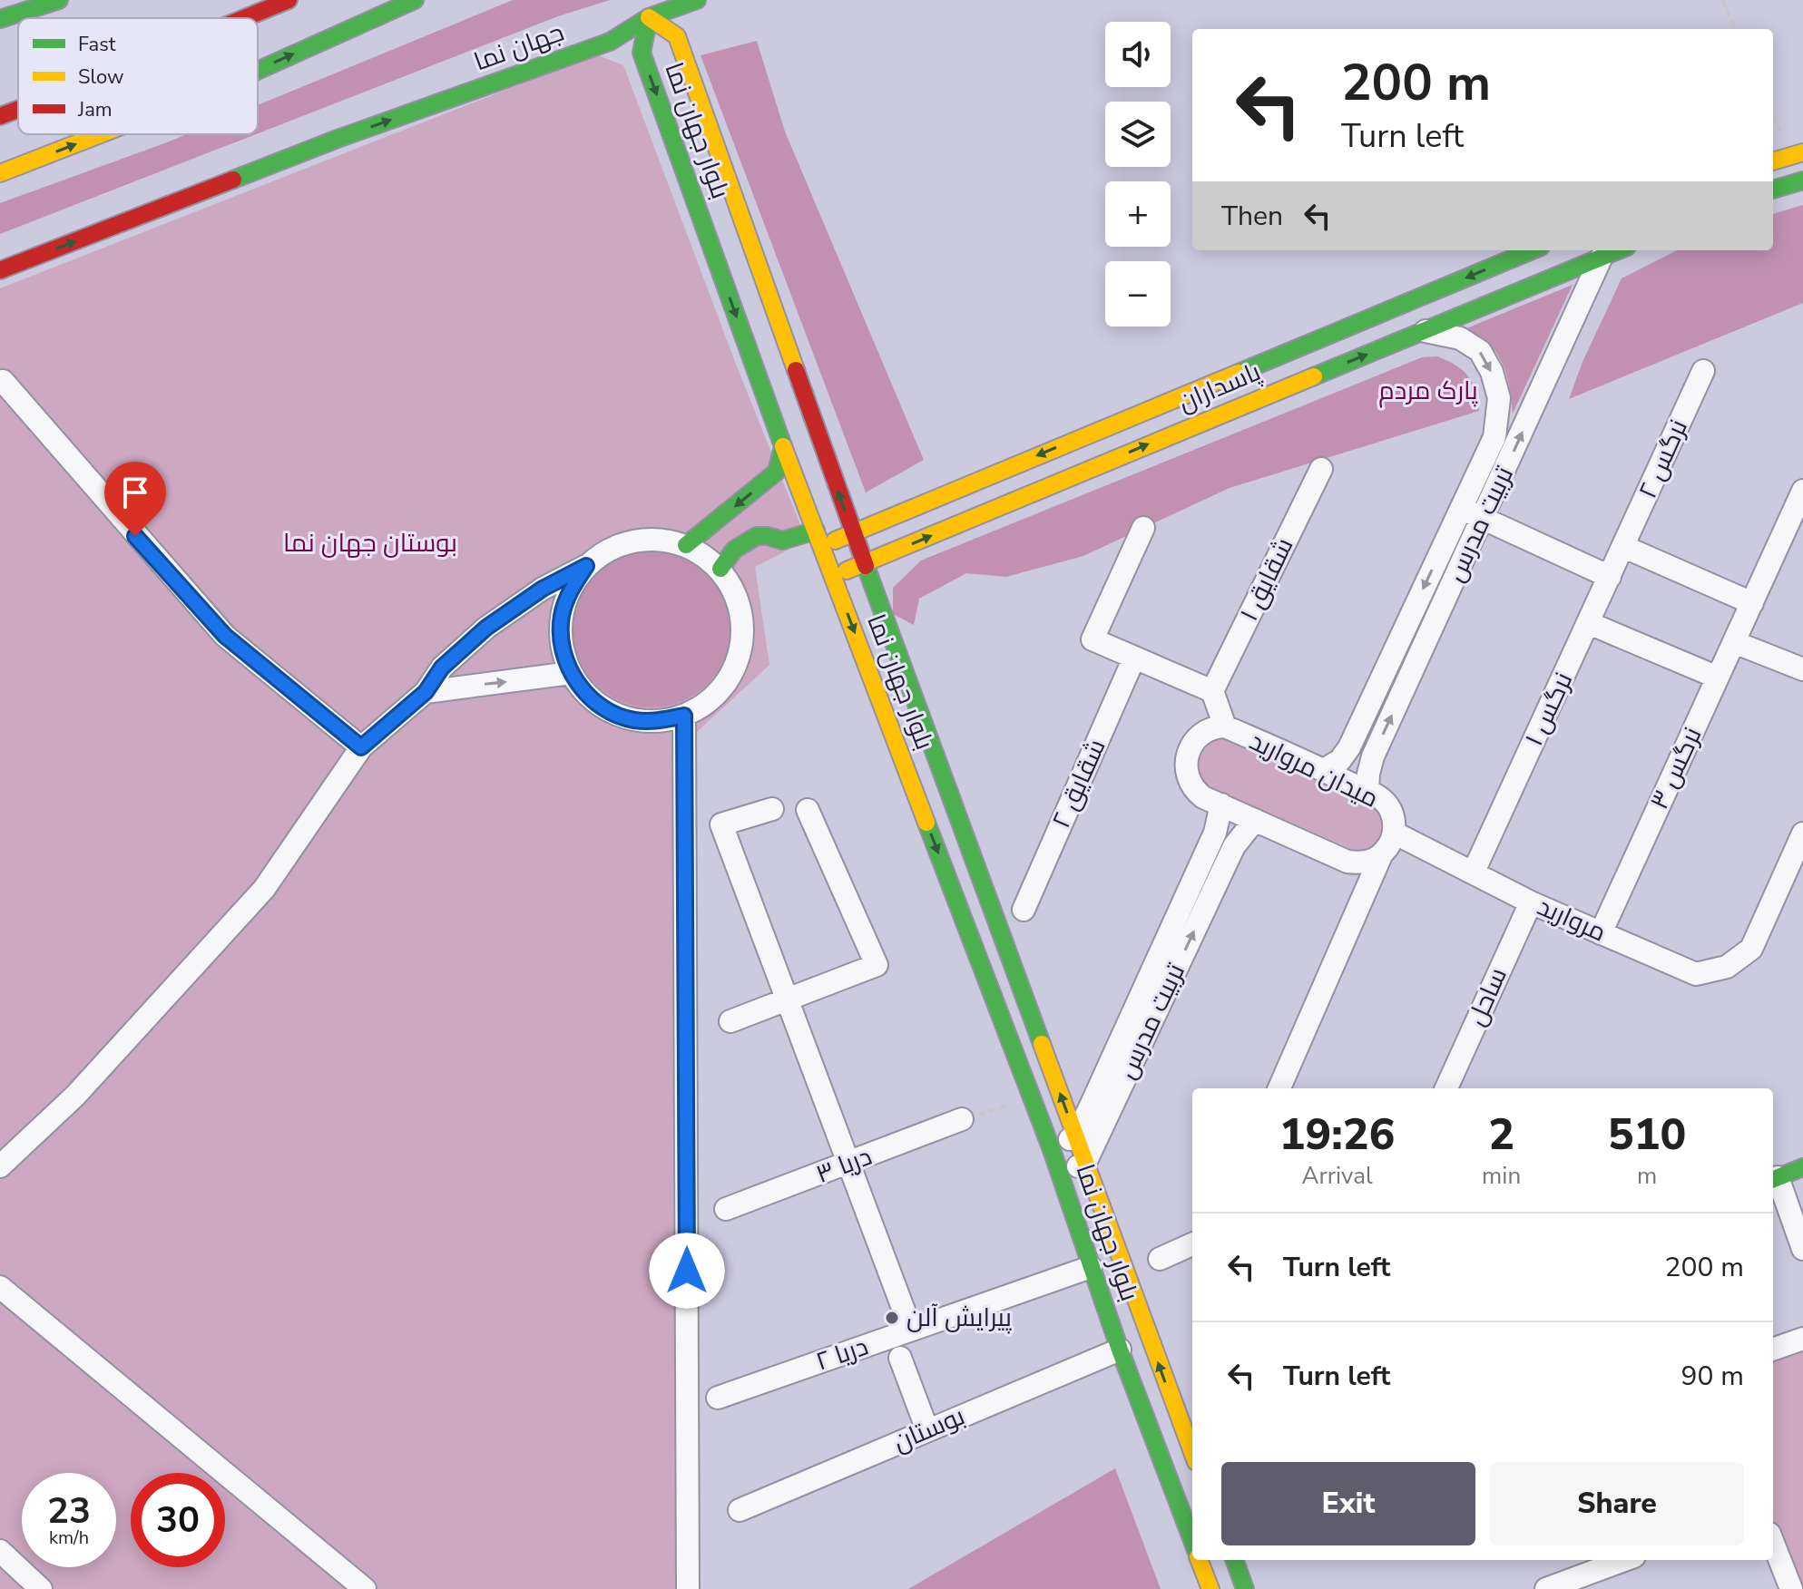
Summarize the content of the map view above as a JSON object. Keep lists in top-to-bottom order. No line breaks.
{"streets":{"main road":["جهان نما","بلوار جهان نما","پاسداران"],"street":["نرگس ۲","تربیت مدرس","شقایق ۱","نرگس ۱","نرگس ۳","میدان مروارید","شقایق ۲","مروارید","ساحل","دریا ۳","دریا ۲","بوستان"]},"crossings":[["جهان نما","بلوار جهان نما"],["بلوار جهان نما","پاسداران"],["بلوار جهان نما","تربیت مدرس"],["بلوار جهان نما","دریا ۲"],["بلوار جهان نما","بوستان"],["پاسداران","تربیت مدرس"],["نرگس ۲","نرگس ۱"],["تربیت مدرس","میدان مروارید"],["نرگس ۱","مروارید"],["نرگس ۳","مروارید"],["میدان مروارید","مروارید"],["مروارید","ساحل"]],"parks":["پارک مردم","بوستان جهان نما"],"places":["پیرایش آلن"],"legend":["Fast","Slow","Jam"],"page":{"map_buttons":["+","−"],"turn":["200 m","Turn left"],"then":"Then","eta":["19:26","Arrival","2","min","510","m"],"list":[{"name":"Turn left","value":"200 m"},{"name":"Turn left","value":"90 m"}],"buttons":["Exit","Share"],"speed":"23 km/h","limit":"30"}}
